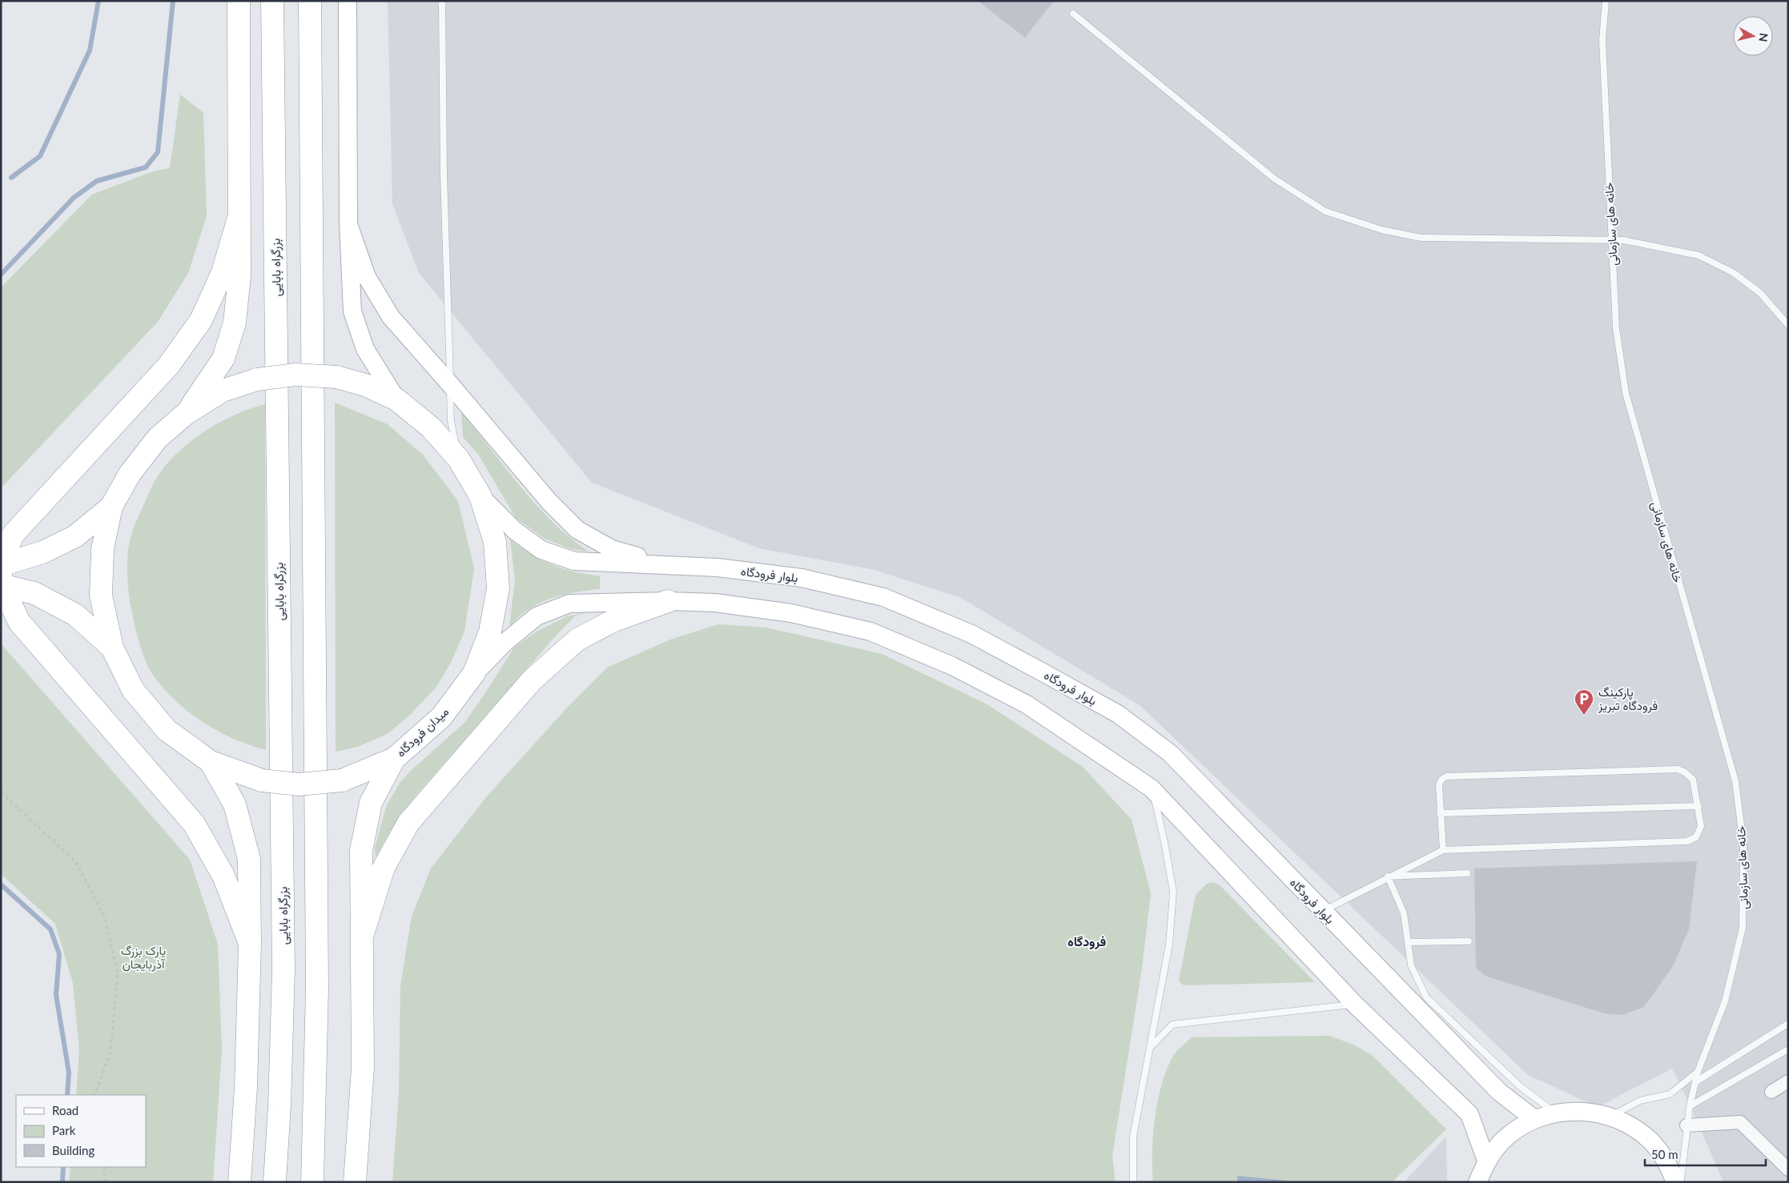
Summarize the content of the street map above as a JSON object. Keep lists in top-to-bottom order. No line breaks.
{"streets":{"highway":["بزرگراه بابایی","میدان فرودگاه"],"street":["بلوار فرودگاه"],"lane":["خانه های سازمانی"]},"crossings":[["بلوار فرودگاه","میدان فرودگاه"]],"districts":["فرودگاه"],"parks":["پارک بزرگ آذربایجان"],"places":{"parking":["پارکینگ فرودگاه تبریز"]},"legend":["Road","Park","Building"],"scale_bar":"50 m","north":"right"}
